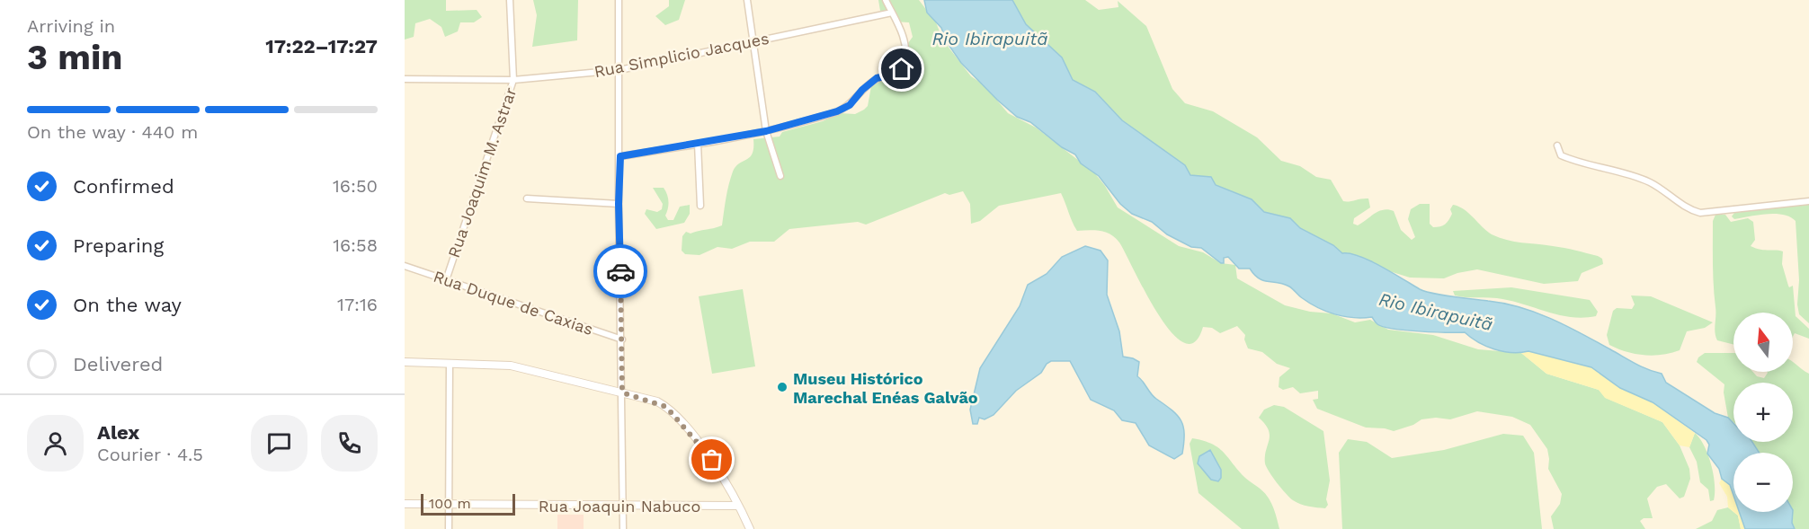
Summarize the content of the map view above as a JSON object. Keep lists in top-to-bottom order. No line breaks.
{"streets":{"street":["Rua Simplicio Jacques","Rua Joaquim M. Astrar","Rua Duque de Caxias","Rua Joaquin Nabuco"]},"crossings":[["Rua Simplicio Jacques","Rua Joaquim M. Astrar"],["Rua Joaquim M. Astrar","Rua Duque de Caxias"]],"water":["Rio Ibirapuitã"],"places":["Museu Histórico Marechal Enéas Galvão"],"scale_bar":"100 m","north":"top","page":{"heading":["3 min","Arriving in","17:22–17:27"],"panel":["Alex","Courier · 4.5"],"bar":"On the way · 440 m","list":[["Confirmed","16:50"],["Preparing","16:58"],["On the way","17:16"],"Delivered"],"map_buttons":["+","−"],"scale":"100 m"}}
